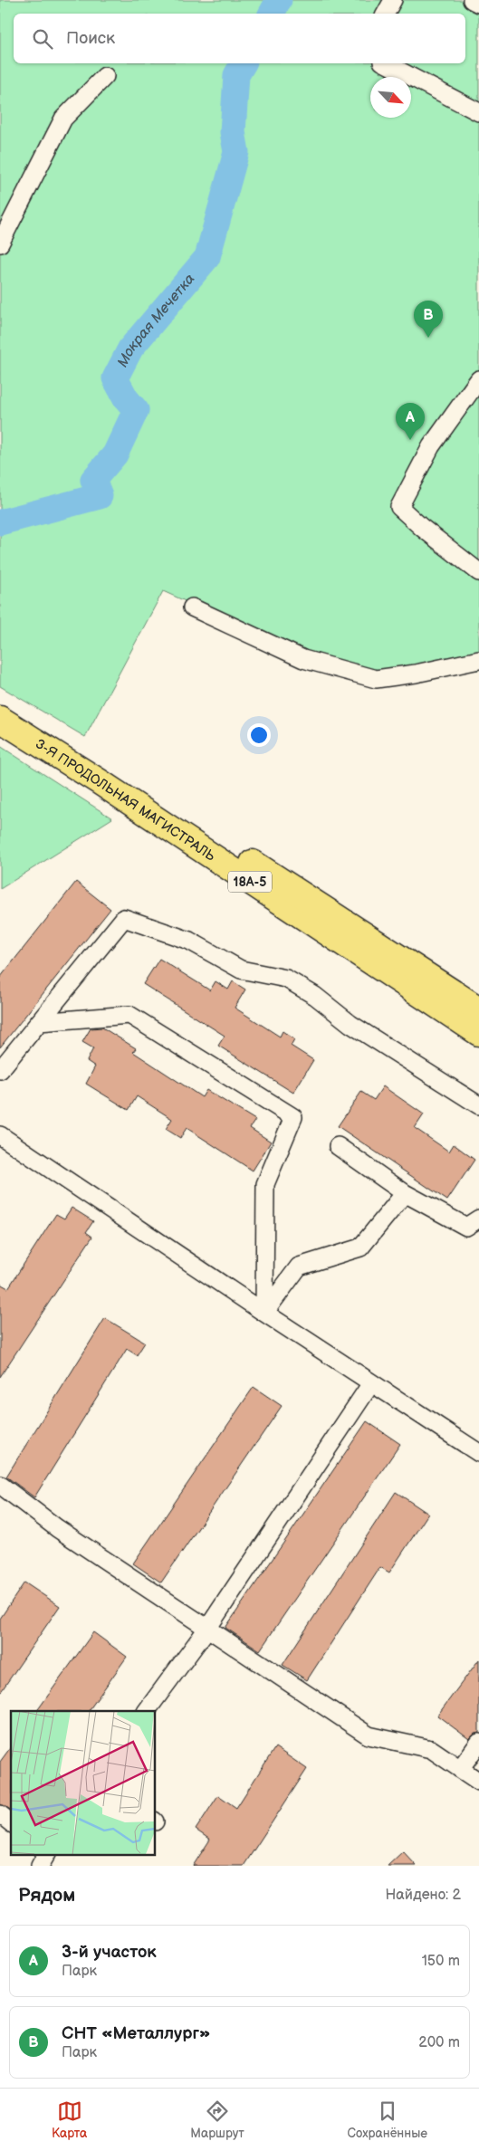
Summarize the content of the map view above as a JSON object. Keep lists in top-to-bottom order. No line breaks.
{"streets":{"highway":["3-Я ПРОДОЛЬНАЯ МАГИСТРАЛЬ","18А-5"]},"crossings":[["3-Я ПРОДОЛЬНАЯ МАГИСТРАЛЬ","18А-5"]],"water":["Мокрая Мечетка"],"north":"bottom right","page":{"search":"Поиск","pins":["B","A"],"heading":["Рядом","Найдено: 2"],"list":[{"mark":"A","name":"3-й участок","note":"Парк","value":"150 m"},{"mark":"B","name":"СНТ «Металлург»","note":"Парк","value":"200 m"}],"nav":["Карта","Маршрут","Сохранённые"]}}
